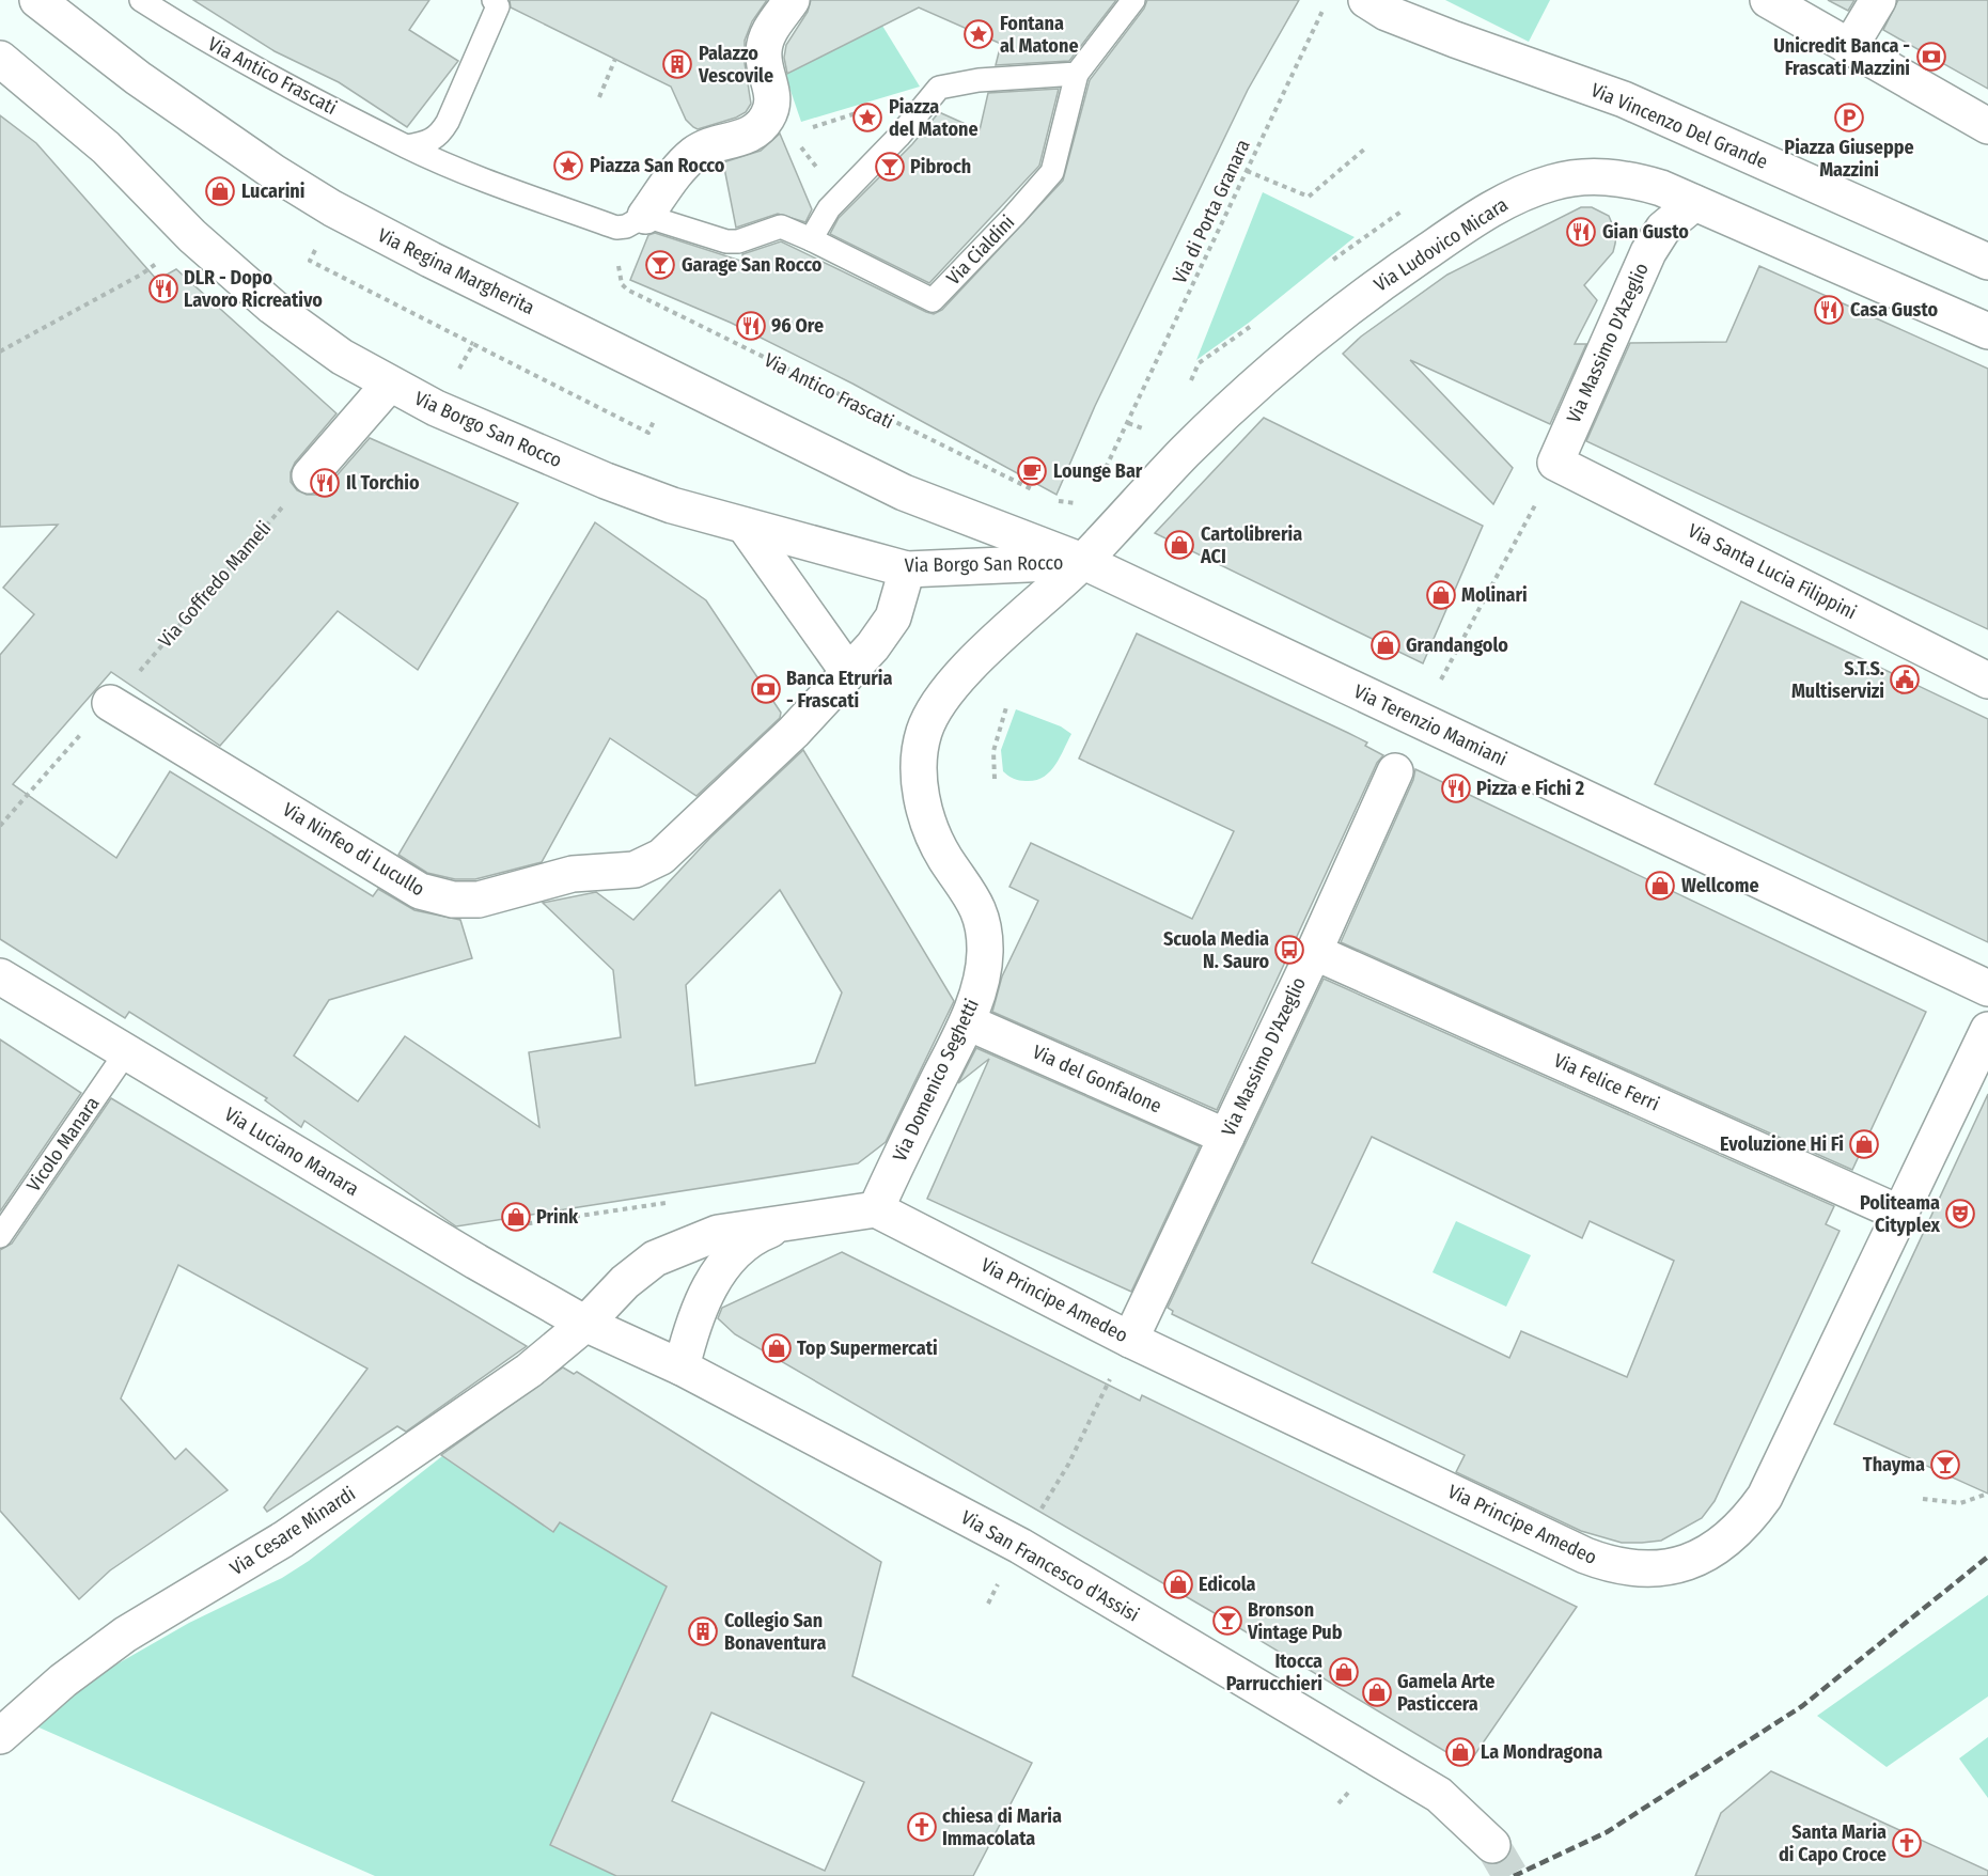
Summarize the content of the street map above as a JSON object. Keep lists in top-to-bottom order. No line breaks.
{"streets":{"street":["Via Vincenzo Del Grande","Via Ludovico Micara","Via Regina Margherita","Via Massimo D'Azeglio","Via Borgo San Rocco","Via Santa Lucia Filippini","Via Terenzio Mamiani","Via Ninfeo di Lucullo","Via del Gonfalone","Via Domenico Seghetti","Via Felice Ferri","Via Luciano Manara","Via Principe Amedeo","Via Cesare Minardi","Via San Francesco d'Assisi"],"lane":["Via Antico Frascati","Via Cialdini","Vicolo Manara"],"path":["Via di Porta Granara","Via Goffredo Mameli"]},"crossings":[["Via Ludovico Micara","Via Massimo D'Azeglio"],["Via Ludovico Micara","Via Borgo San Rocco"],["Via Ludovico Micara","Via Terenzio Mamiani"],["Via Ludovico Micara","Via Domenico Seghetti"],["Via Regina Margherita","Via Terenzio Mamiani"],["Via Massimo D'Azeglio","Via Santa Lucia Filippini"],["Via Massimo D'Azeglio","Via del Gonfalone"],["Via Massimo D'Azeglio","Via Felice Ferri"],["Via Massimo D'Azeglio","Via Principe Amedeo"],["Via Borgo San Rocco","Via Terenzio Mamiani"],["Via Borgo San Rocco","Via Ninfeo di Lucullo"],["Via Borgo San Rocco","Via Domenico Seghetti"],["Via Goffredo Mameli","Via Ninfeo di Lucullo"],["Via Terenzio Mamiani","Via Domenico Seghetti"],["Via del Gonfalone","Via Domenico Seghetti"],["Via Domenico Seghetti","Via Principe Amedeo"],["Via Felice Ferri","Via Principe Amedeo"],["Vicolo Manara","Via Luciano Manara"],["Via Luciano Manara","Via Cesare Minardi"],["Via Luciano Manara","Via San Francesco d'Assisi"],["Via Cesare Minardi","Via San Francesco d'Assisi"]],"places":{"place":["Fontana al Matone","Piazza del Matone","Piazza San Rocco"],"bank":["Unicredit Banca - Frascati Mazzini","Banca Etruria - Frascati"],"building":["Palazzo Vescovile","Collegio San Bonaventura"],"parking":["Piazza Giuseppe Mazzini"],"bar":["Pibroch","Garage San Rocco","Thayma","Bronson Vintage Pub"],"shop":["Lucarini","Cartolibreria ACI","Molinari","Grandangolo","Wellcome","Evoluzione Hi Fi","Prink","Top Supermercati","Edicola","Itocca Parrucchieri","Gamela Arte Pasticcera","La Mondragona"],"restaurant":["Gian Gusto","DLR - Dopo Lavoro Ricreativo","Casa Gusto","96 Ore","Il Torchio","Pizza e Fichi 2"],"cafe":["Lounge Bar"],"public building":["S.T.S. Multiservizi"],"bus stop":["Scuola Media N. Sauro"],"theatre":["Politeama Cityplex"],"church":["chiesa di Maria Immacolata","Santa Maria di Capo Croce"]}}
